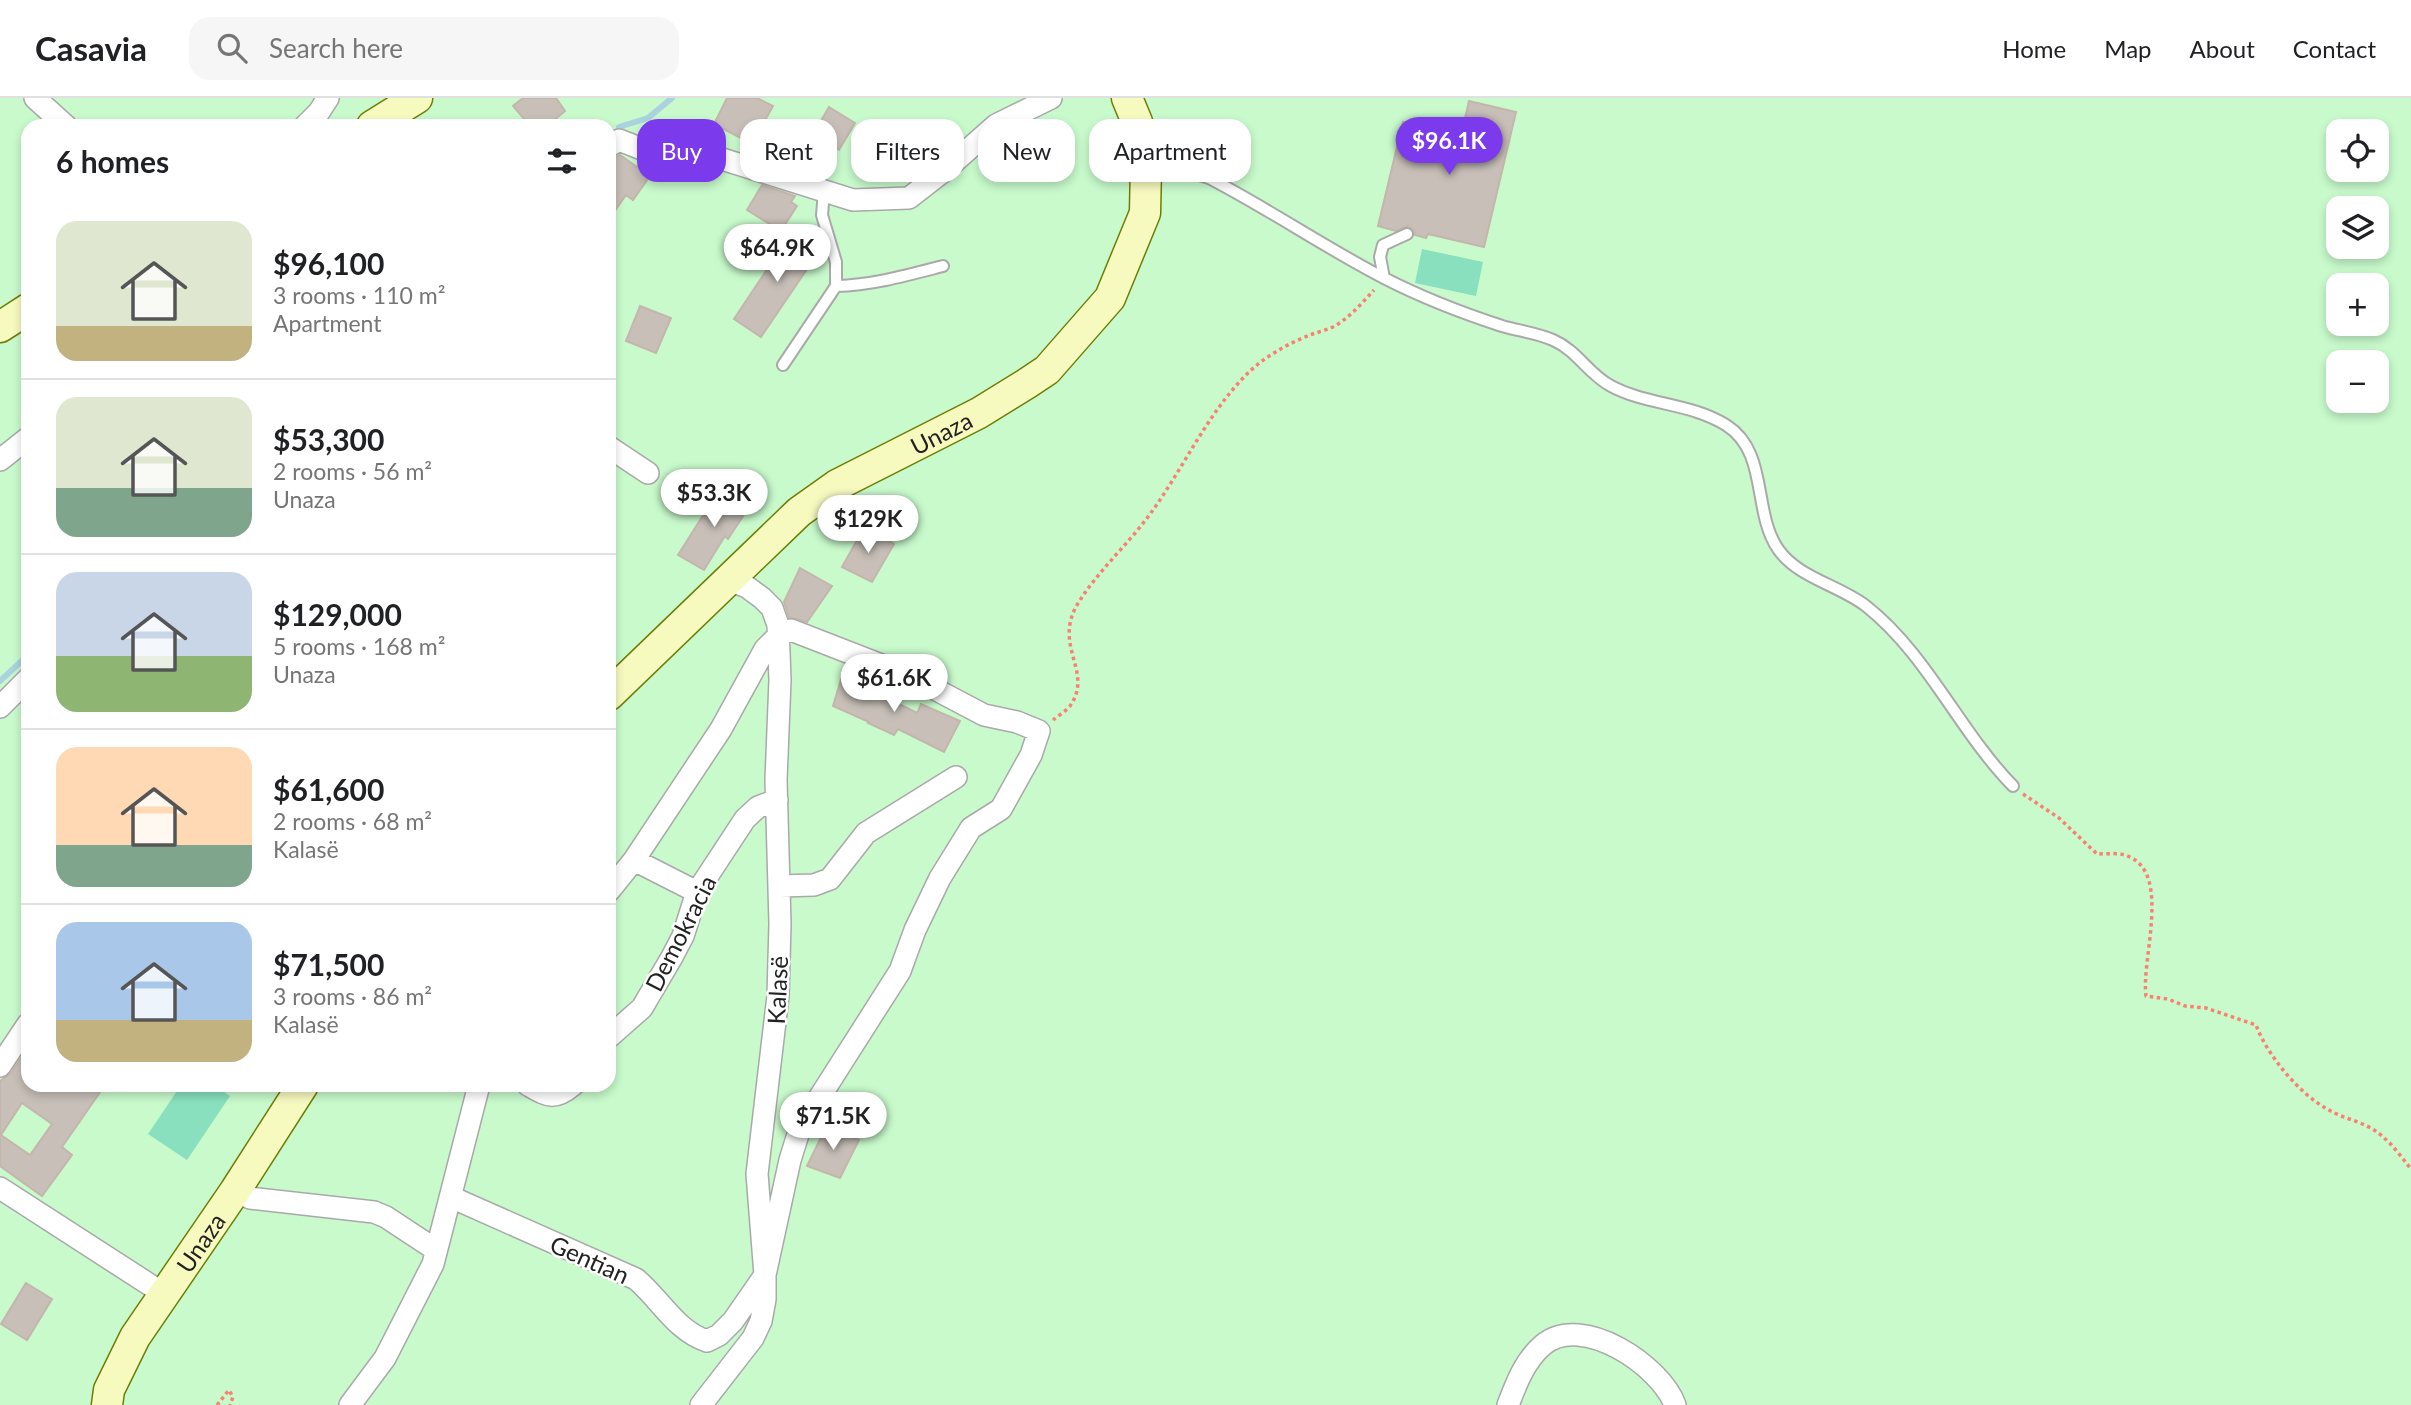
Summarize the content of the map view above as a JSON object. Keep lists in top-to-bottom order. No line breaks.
{"streets":{"main road":["Unaza"],"street":["Demokracia","Kalasë","Gentian"]},"crossings":[["Unaza","Kalasë"],["Demokracia","Kalasë"],["Kalasë","Gentian"]],"page":{"header":"Casavia","search":"Search here","nav":["Home","Map","About","Contact"],"price":["$96.1K","$64.9K","$53.3K","$129K","$61.6K","$71.5K"],"map_buttons":["+","−"],"chip":["Buy","Rent","Filters","New","Apartment"],"heading":"6 homes","list":[{"name":"$96,100","note":"3 rooms · 110 m² · Apartment"},{"name":"$53,300","note":"2 rooms · 56 m² · Unaza"},{"name":"$129,000","note":"5 rooms · 168 m² · Unaza"},{"name":"$61,600","note":"2 rooms · 68 m² · Kalasë"},{"name":"$71,500","note":"3 rooms · 86 m² · Kalasë"}]}}
